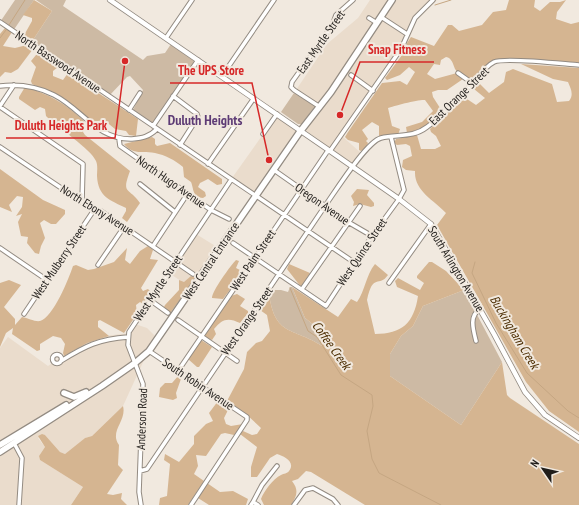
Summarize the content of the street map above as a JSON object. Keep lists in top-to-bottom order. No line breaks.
{"streets":{"highway":["West Central Entrance"],"main road":["South Arlington Avenue"],"street":["East Myrtle Street","North Basswood Avenue","East Orange Street","North Hugo Avenue","Oregon Avenue","North Ebony Avenue","West Quince Street","West Palm Street","West Mulberry Street","West Myrtle Street","West Orange Street","South Robin Avenue","Anderson Road"]},"crossings":[["East Myrtle Street","West Central Entrance"],["North Basswood Avenue","West Quince Street"],["North Basswood Avenue","West Palm Street"],["North Basswood Avenue","West Central Entrance"],["North Basswood Avenue","West Myrtle Street"],["North Basswood Avenue","West Orange Street"],["East Orange Street","South Arlington Avenue"],["East Orange Street","West Orange Street"],["North Hugo Avenue","West Myrtle Street"],["Oregon Avenue","West Quince Street"],["Oregon Avenue","West Palm Street"],["Oregon Avenue","West Central Entrance"],["Oregon Avenue","West Orange Street"],["North Ebony Avenue","West Mulberry Street"],["North Ebony Avenue","West Myrtle Street"],["West Quince Street","South Arlington Avenue"],["West Palm Street","South Arlington Avenue"],["West Palm Street","South Robin Avenue"],["West Central Entrance","South Arlington Avenue"],["West Central Entrance","South Robin Avenue"],["West Central Entrance","Anderson Road"],["South Arlington Avenue","West Orange Street"],["West Myrtle Street","Anderson Road"],["West Orange Street","South Robin Avenue"],["West Orange Street","Anderson Road"]],"districts":["Duluth Heights"],"water":["Buckingham Creek","Coffee Creek"],"places":["Duluth Heights Park","Snap Fitness","The UPS Store"],"north":"top left"}
